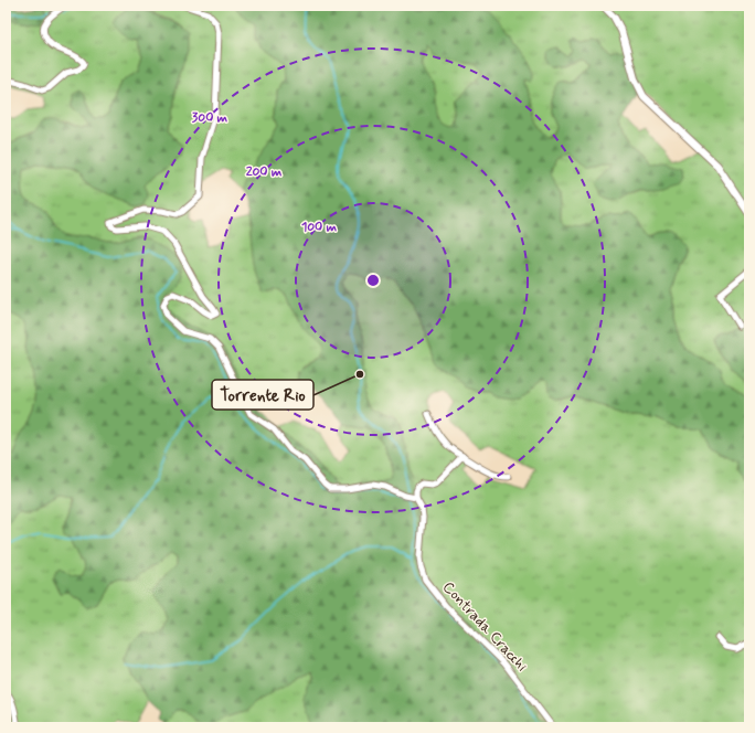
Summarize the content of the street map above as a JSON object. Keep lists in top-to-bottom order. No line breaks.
{"streets":{"street":["Contrada Cracchi"]},"places":["Torrente Rio"],"rings":["300 m","200 m","100 m"]}
